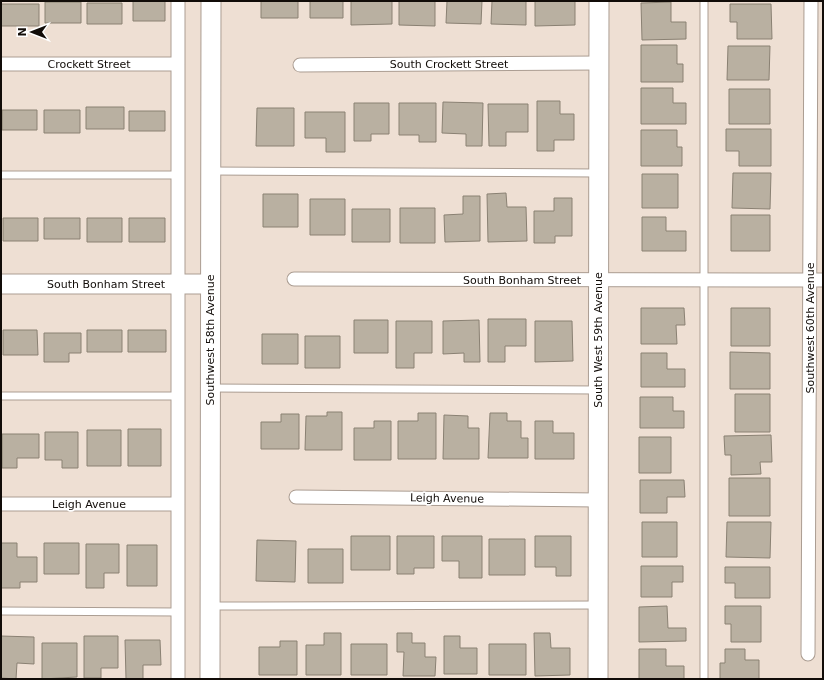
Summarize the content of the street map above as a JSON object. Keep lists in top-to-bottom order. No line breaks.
{"streets":{"street":["Crockett Street","South Crockett Street","South Bonham Street","Southwest 60th Avenue","Southwest 58th Avenue","South West 59th Avenue","Leigh Avenue"]},"crossings":[["South Crockett Street","South West 59th Avenue"],["South Bonham Street","Southwest 60th Avenue"],["South Bonham Street","Southwest 58th Avenue"],["South Bonham Street","South West 59th Avenue"],["South West 59th Avenue","Leigh Avenue"]],"north":"left"}
